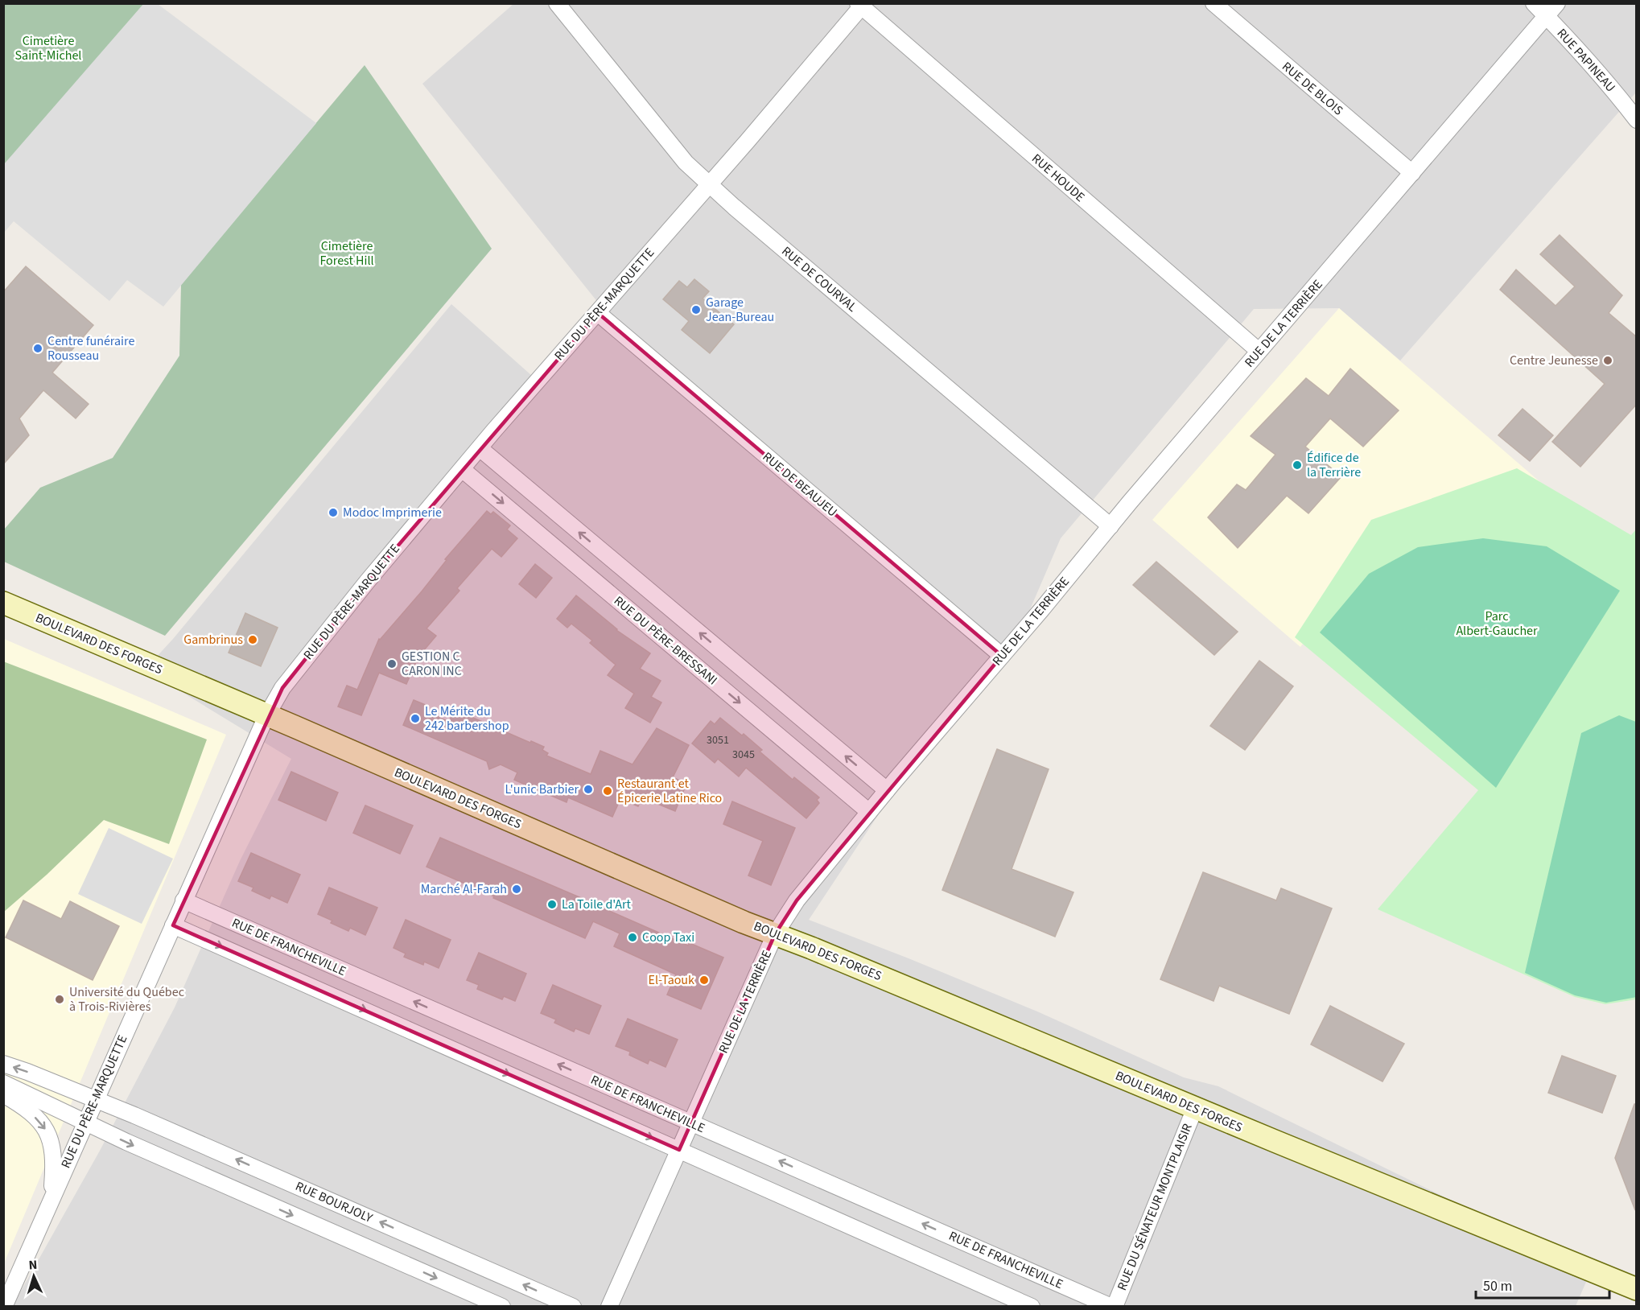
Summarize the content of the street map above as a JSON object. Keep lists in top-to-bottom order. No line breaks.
{"streets":{"main road":["BOULEVARD DES FORGES"],"street":["RUE PAPINEAU","RUE DE BLOIS","RUE HOUDE","RUE DE COURVAL","RUE DU PÈRE-MARQUETTE","RUE DE LA TERRIÈRE","RUE DE BEAUJEU","RUE DU PÈRE-BRESSANI","RUE DE FRANCHEVILLE","RUE BOURJOLY","RUE DU SÉNATEUR MONTPLAISIR"]},"crossings":[["RUE PAPINEAU","RUE DE LA TERRIÈRE"],["RUE DE BLOIS","RUE DE LA TERRIÈRE"],["RUE HOUDE","RUE DU PÈRE-MARQUETTE"],["RUE HOUDE","RUE DE LA TERRIÈRE"],["RUE DE COURVAL","RUE DU PÈRE-MARQUETTE"],["RUE DE COURVAL","RUE DE LA TERRIÈRE"],["RUE DU PÈRE-MARQUETTE","RUE DE BEAUJEU"],["RUE DU PÈRE-MARQUETTE","RUE DU PÈRE-BRESSANI"],["RUE DU PÈRE-MARQUETTE","BOULEVARD DES FORGES"],["RUE DU PÈRE-MARQUETTE","RUE DE FRANCHEVILLE"],["RUE DU PÈRE-MARQUETTE","RUE BOURJOLY"],["RUE DE LA TERRIÈRE","RUE DE BEAUJEU"],["RUE DE LA TERRIÈRE","RUE DU PÈRE-BRESSANI"],["RUE DE LA TERRIÈRE","BOULEVARD DES FORGES"],["RUE DE LA TERRIÈRE","RUE DE FRANCHEVILLE"],["BOULEVARD DES FORGES","RUE DU SÉNATEUR MONTPLAISIR"],["RUE DE FRANCHEVILLE","RUE DU SÉNATEUR MONTPLAISIR"]],"parks":["Cimetière Saint-Michel","Cimetière Forest Hill","Parc Albert-Gaucher"],"places":["Garage Jean-Bureau","Centre funéraire Rousseau","Centre Jeunesse","Édifice de la Terrière","Modoc Imprimerie","Gambrinus","GESTION C CARON INC","Le Mérite du 242 barbershop","L'unic Barbier","Restaurant et Épicerie Latine Rico","Marché Al-Farah","La Toile d'Art","Coop Taxi","El-Taouk","Université du Québec à Trois-Rivières"],"house_numbers":["3051","3045"],"scale_bar":"50 m","north":"top"}
